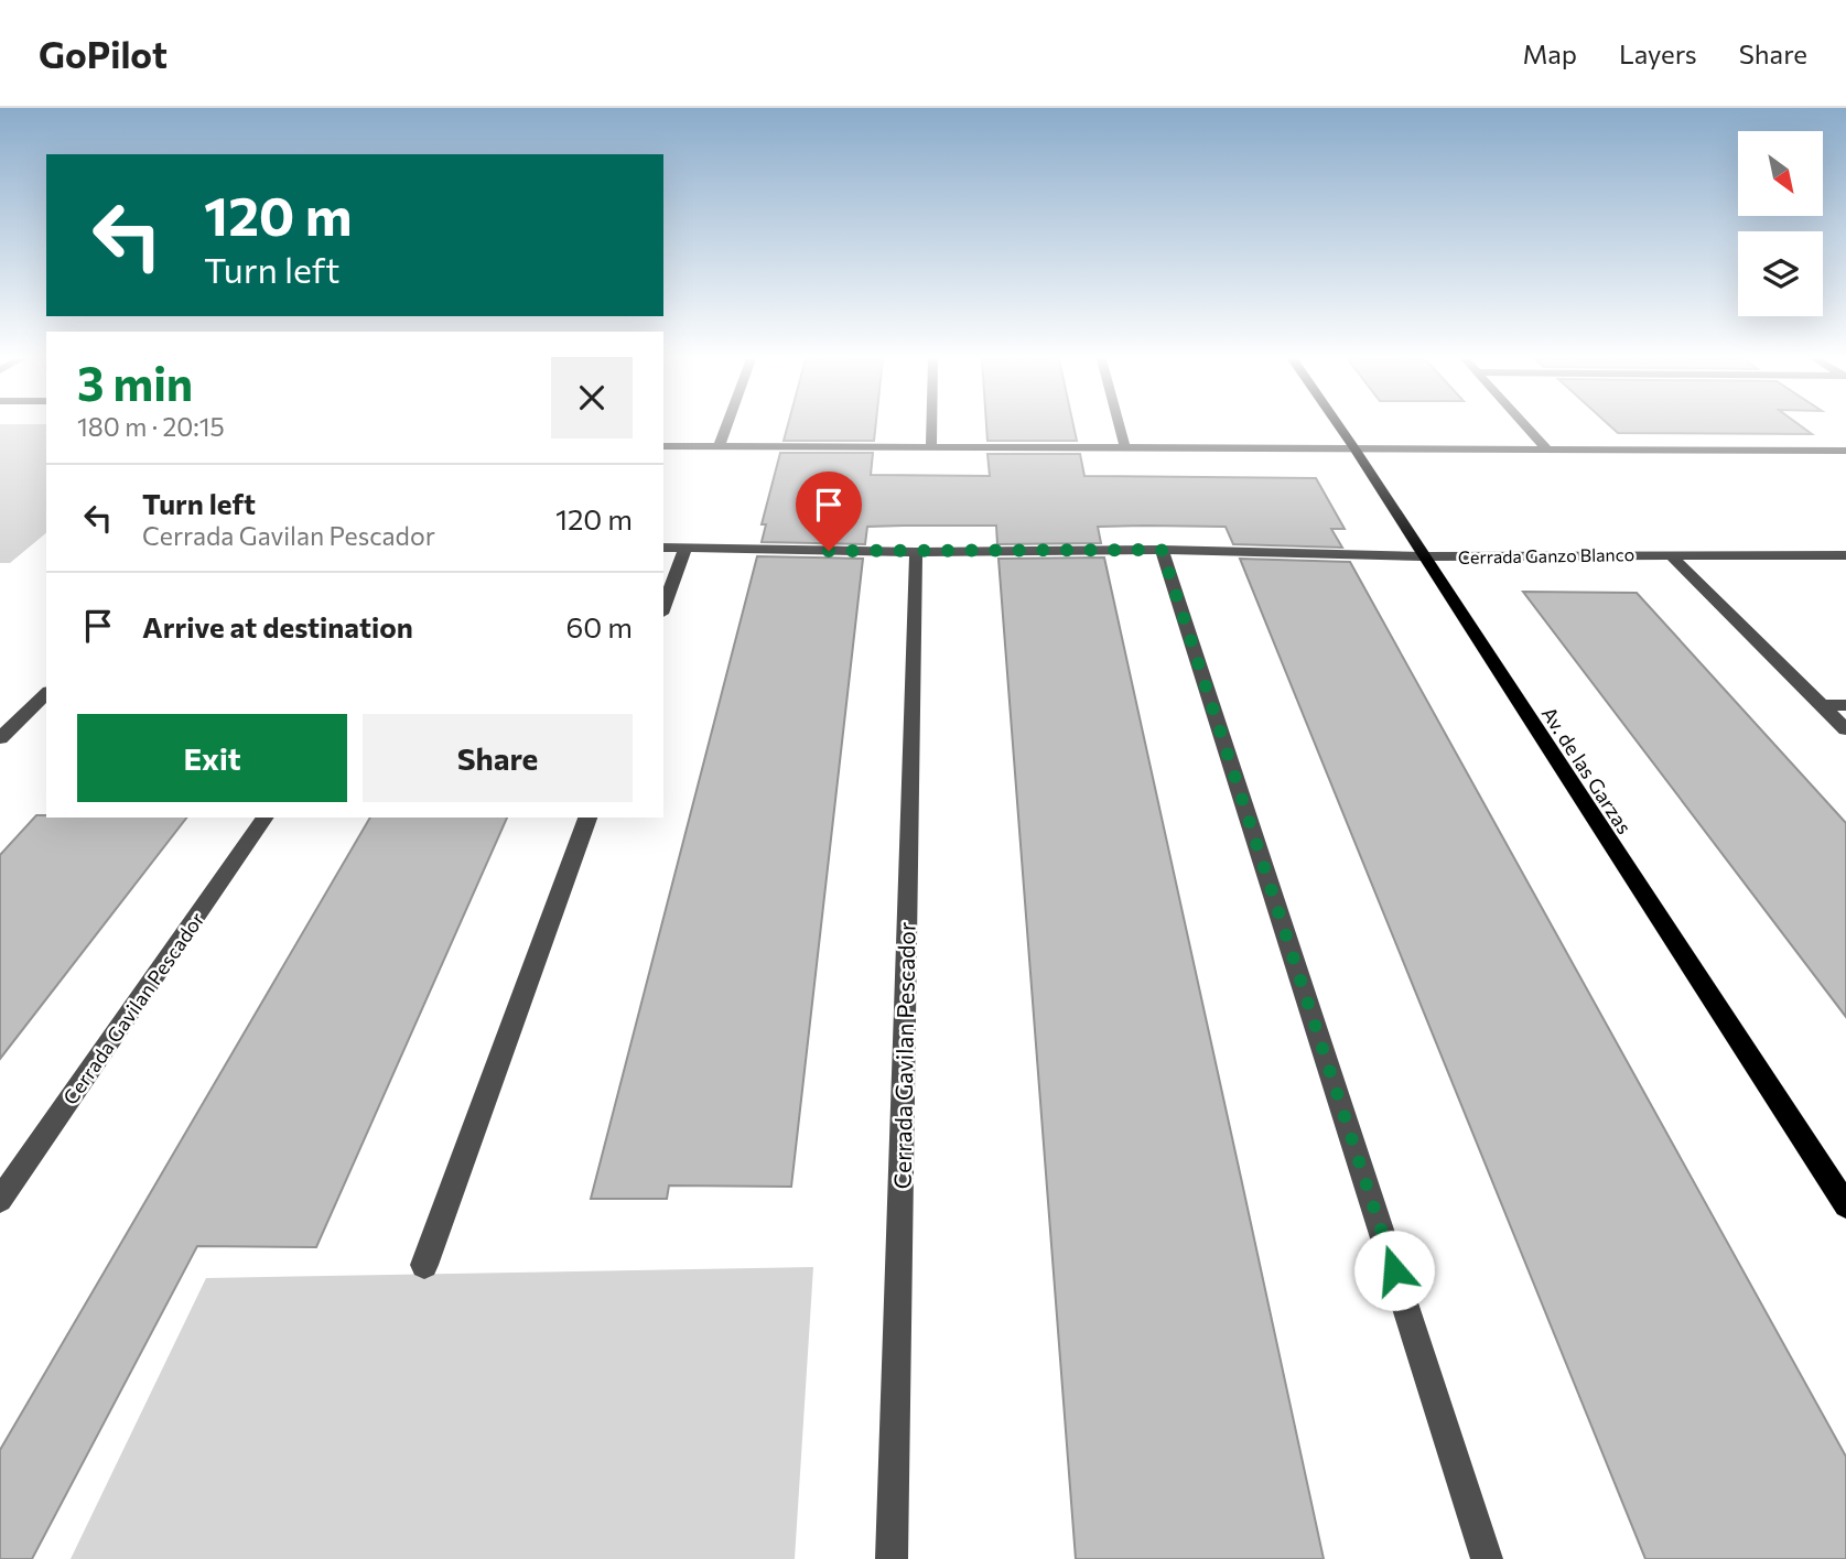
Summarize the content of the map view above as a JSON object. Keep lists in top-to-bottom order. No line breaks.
{"streets":{"main road":["Av. de las Garzas"],"street":["Cerrada Ganzo Blanco","Cerrada Gavilan Pescador"]},"crossings":[["Cerrada Ganzo Blanco","Av. de las Garzas"]],"north":"bottom right","page":{"header":"GoPilot","nav":["Map","Layers","Share"],"turn":["120 m","Turn left"],"heading":["3 min","180 m · 20:15"],"list":[{"name":"Turn left","note":"Cerrada Gavilan Pescador","value":"120 m"},{"name":"Arrive at destination","value":"60 m"}],"buttons":["Exit","Share"]}}
